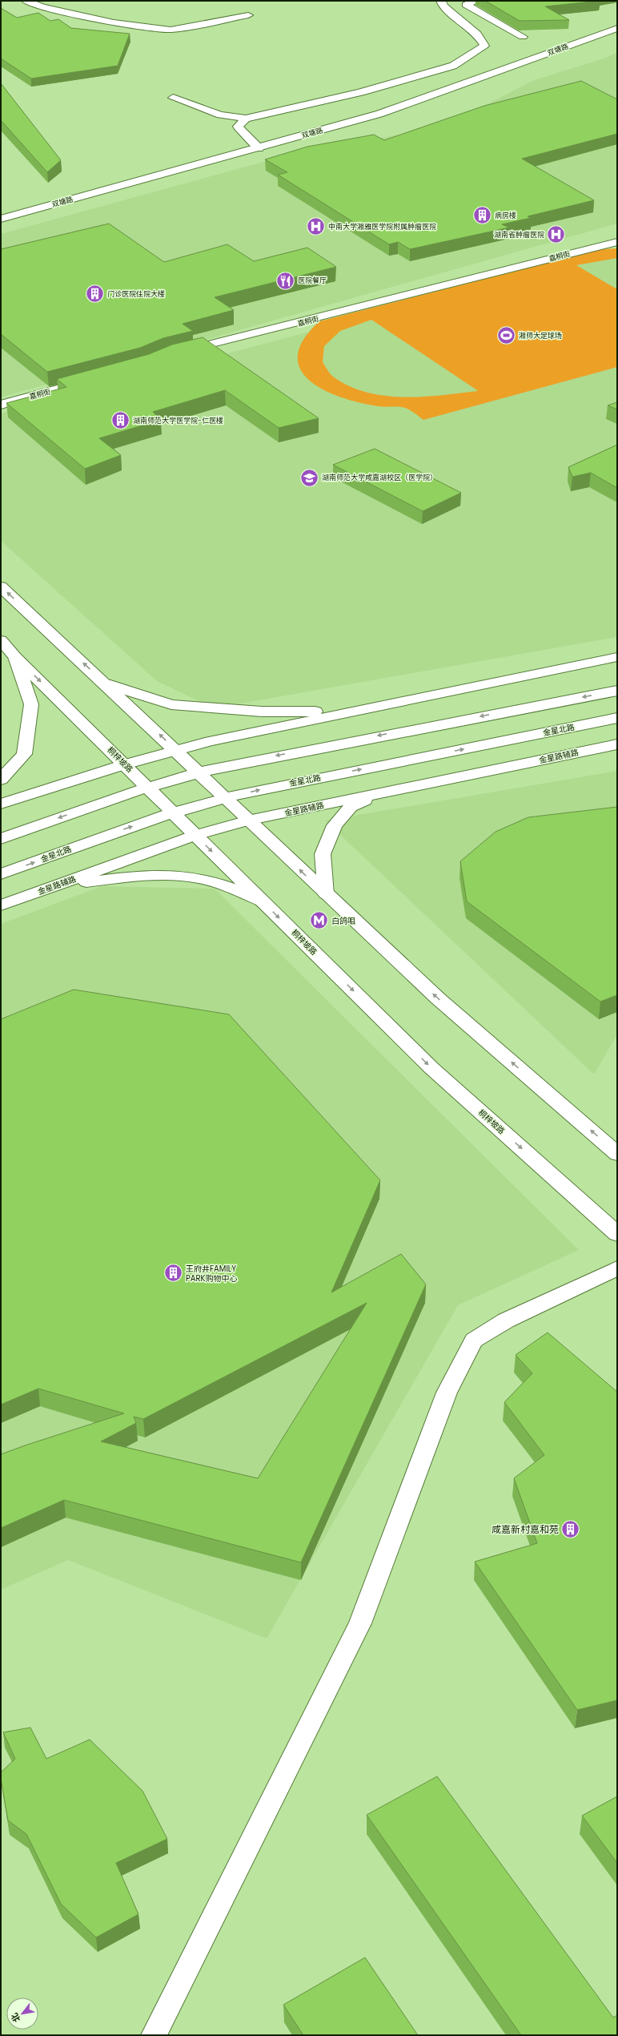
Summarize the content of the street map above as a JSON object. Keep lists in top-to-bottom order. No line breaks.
{"streets":{"street":["双塘路","嘉桐街","金星北路","金星路辅路","桐梓坡路"]},"crossings":[["金星北路","桐梓坡路"],["金星路辅路","桐梓坡路"]],"places":{"building":["病房楼","门诊医院住院大楼","湖南师范大学医学院-仁医楼","王府井FAMILY PARK购物中心","咸嘉新村嘉和苑"],"hospital":["中南大学湘雅医学院附属肿瘤医院","湖南省肿瘤医院"],"restaurant":["医院餐厅"],"sports":["湘师大足球场"],"school or university":["湖南师范大学咸嘉湖校区（医学院）"],"metro station":["白鸽咀"]},"north":"bottom left"}
